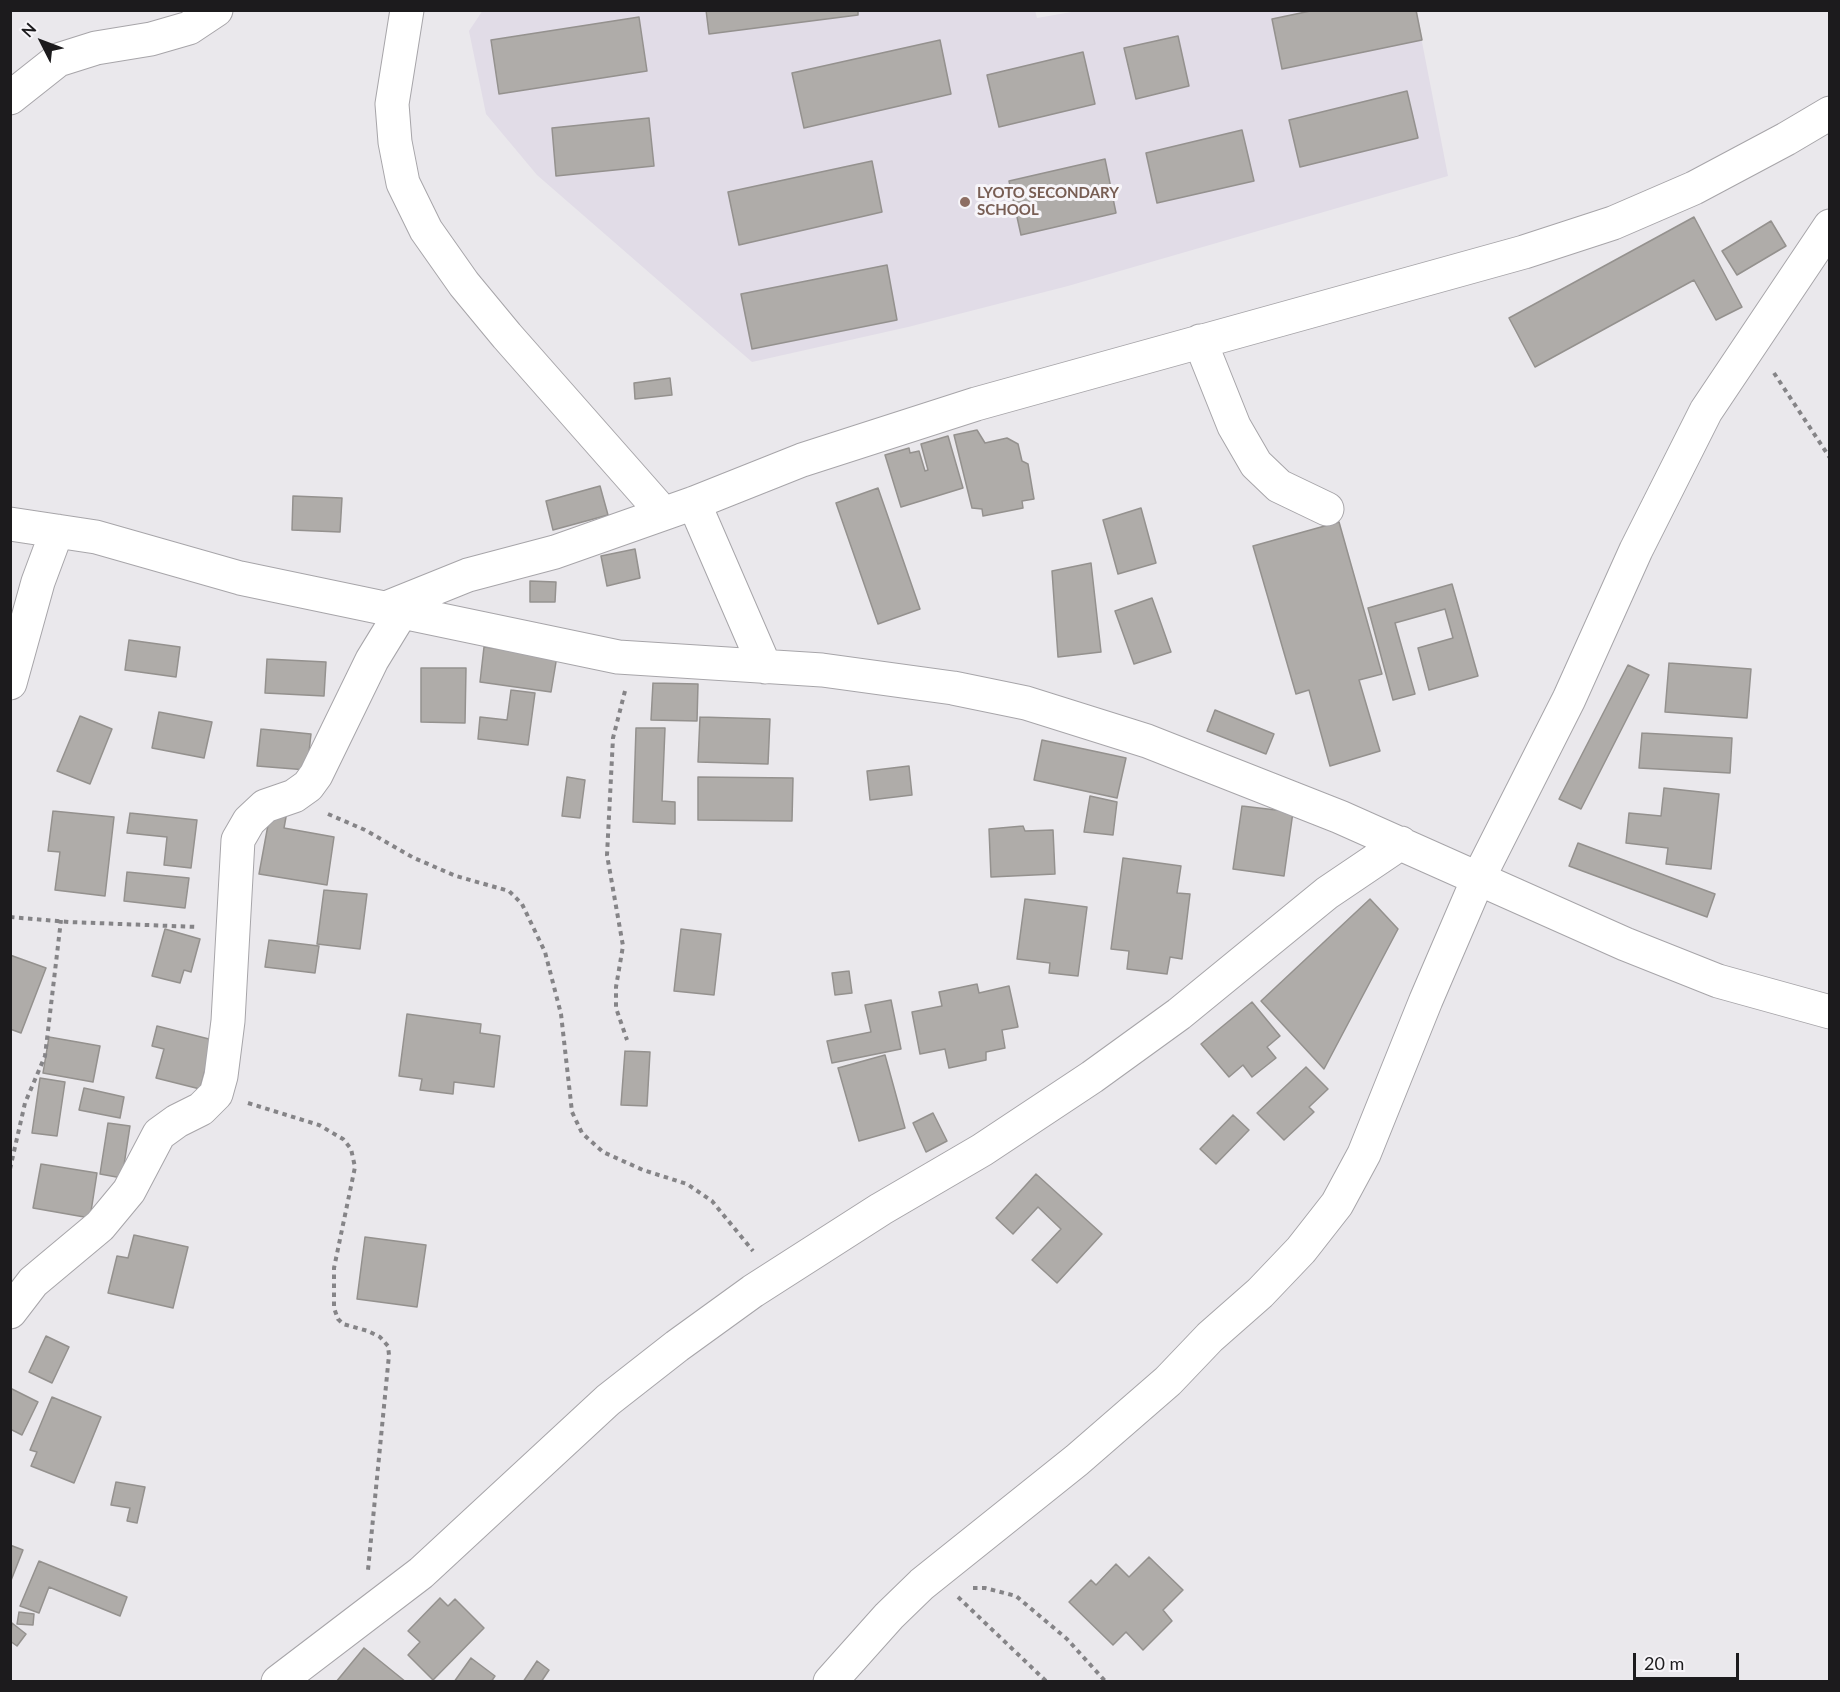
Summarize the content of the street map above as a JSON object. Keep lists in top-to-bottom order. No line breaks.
{"places":["LYOTO SECONDARY SCHOOL"],"scale_bar":"20 m","north":"top left"}
